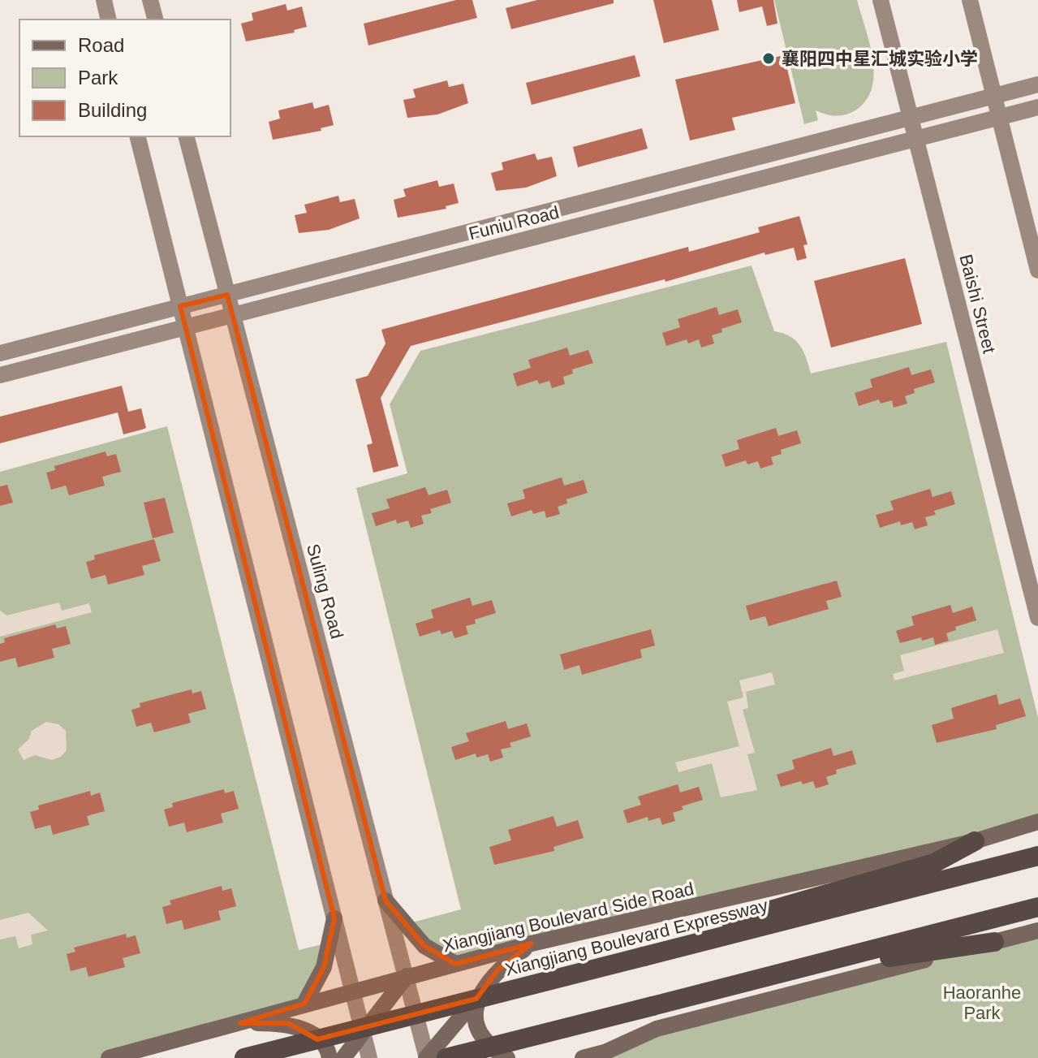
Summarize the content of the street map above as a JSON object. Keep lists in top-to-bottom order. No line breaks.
{"streets":{"highway":["Xiangjiang Boulevard Expressway"],"main road":["Xiangjiang Boulevard Side Road"],"street":["Funiu Road","Baishi Street","Suling Road"]},"crossings":[["Funiu Road","Baishi Street"],["Funiu Road","Suling Road"],["Suling Road","Xiangjiang Boulevard Side Road"]],"parks":["Haoranhe Park"],"places":["襄阳四中星汇城实验小学"],"legend":["Road","Park","Building"]}
